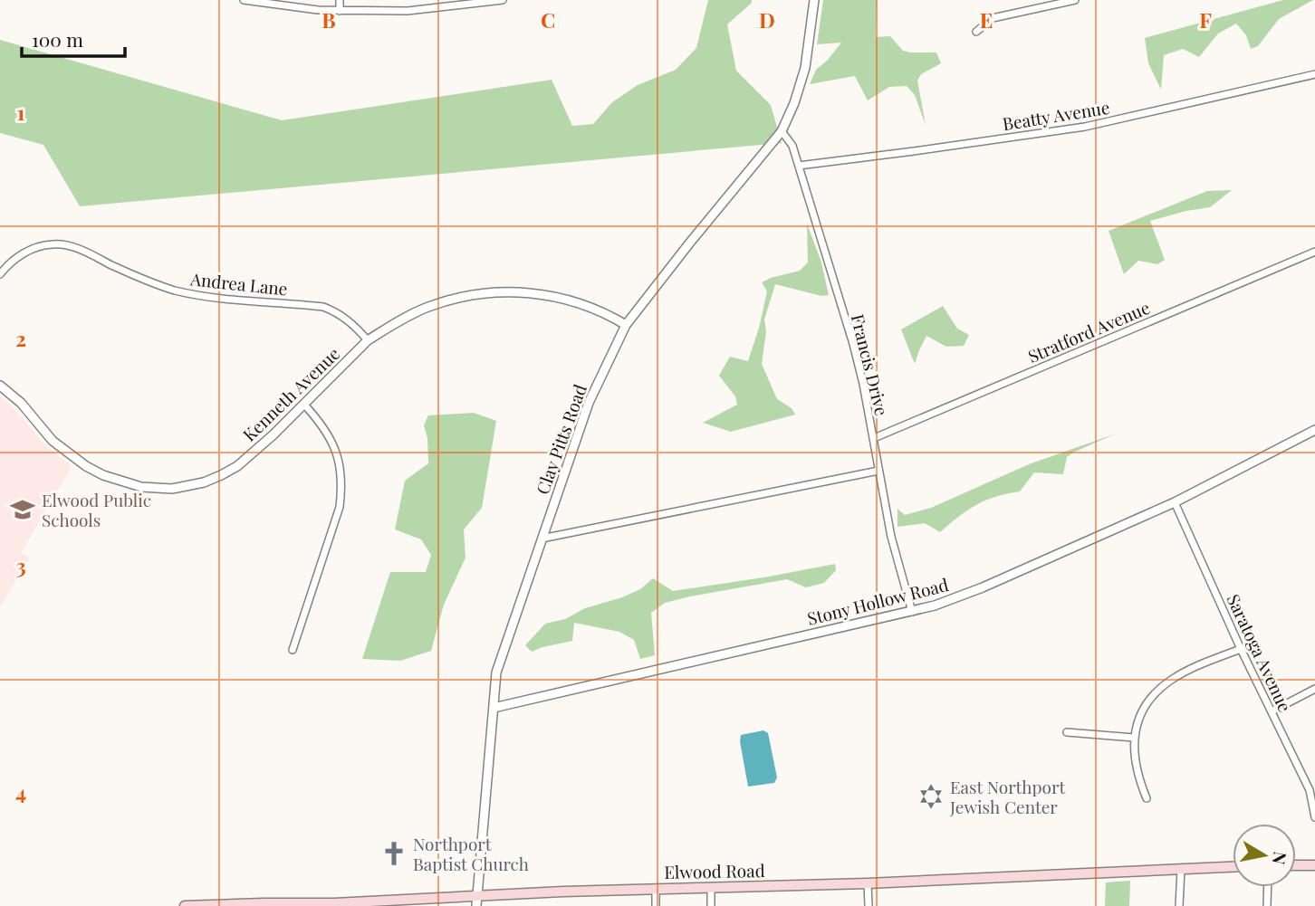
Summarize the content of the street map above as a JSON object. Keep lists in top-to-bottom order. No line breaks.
{"streets":{"main road":["Elwood Road"],"street":["Beatty Avenue","Andrea Lane","Stratford Avenue","Francis Drive","Kenneth Avenue","Clay Pitts Road","Stony Hollow Road","Saratoga Avenue"]},"crossings":[["Beatty Avenue","Francis Drive"],["Andrea Lane","Kenneth Avenue"],["Stratford Avenue","Francis Drive"],["Francis Drive","Clay Pitts Road"],["Francis Drive","Stony Hollow Road"],["Kenneth Avenue","Clay Pitts Road"],["Clay Pitts Road","Stony Hollow Road"],["Clay Pitts Road","Elwood Road"],["Stony Hollow Road","Saratoga Avenue"]],"places":{"school or university":["Elwood Public Schools"],"synagogue":["East Northport Jewish Center"],"church":["Northport Baptist Church"]},"scale_bar":"100 m","north":"right","grid":{"columns":["B","C","D","E","F"],"rows":["1","2","3","4"]}}
